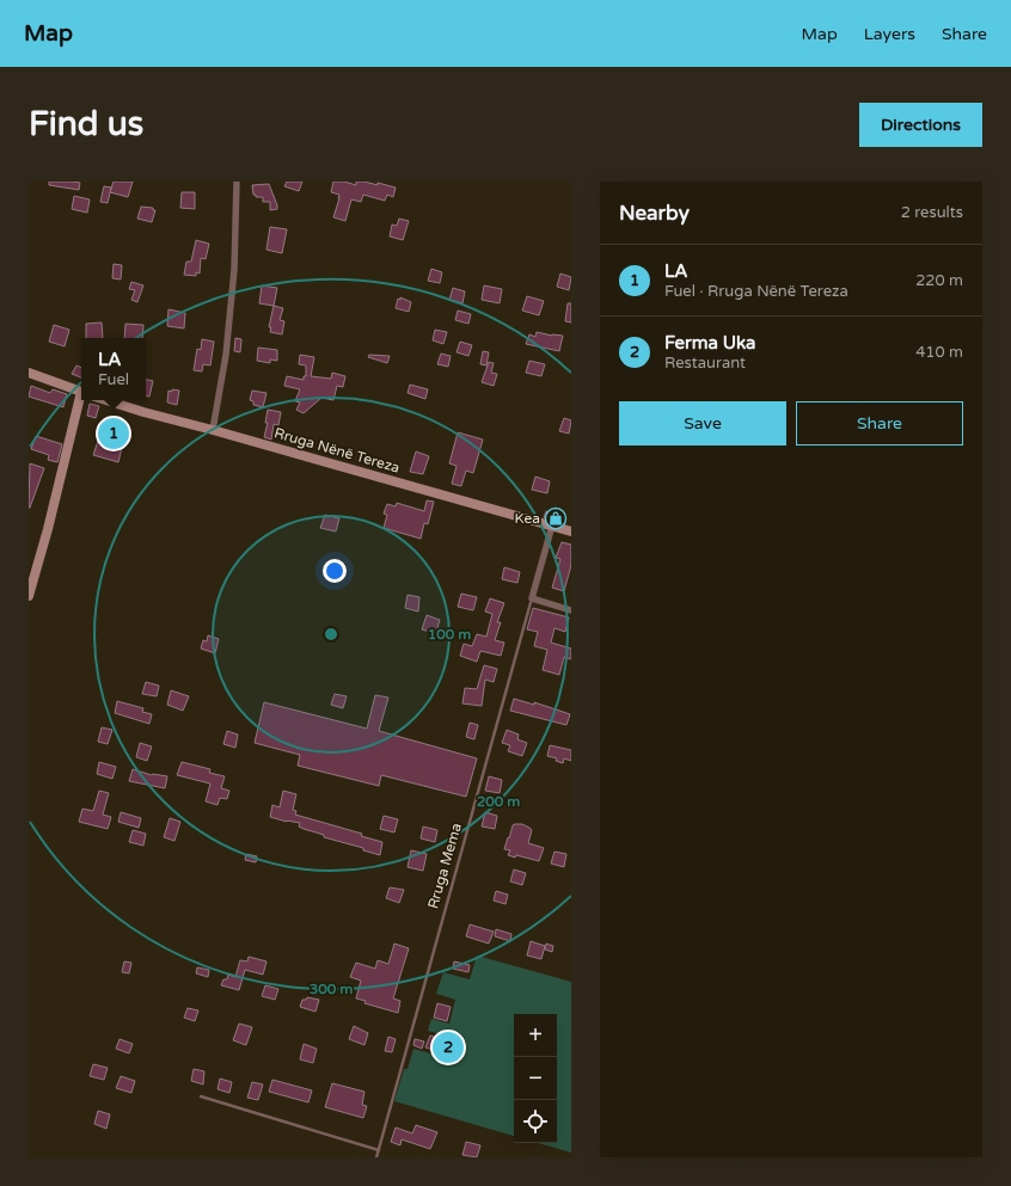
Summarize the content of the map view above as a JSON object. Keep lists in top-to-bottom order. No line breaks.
{"streets":{"main road":["Rruga Nënë Tereza"],"street":["Rruga Mema"]},"crossings":[["Rruga Nënë Tereza","Rruga Mema"]],"places":{"shop":["Kea"]},"page":{"header":"Map","nav":["Map","Layers","Share"],"buttons":["Directions",["Save","Share"]],"title":"Find us","heading":["Nearby","2 results"],"list":[{"mark":"1","name":"LA","note":"Fuel · Rruga Nënë Tereza","value":"220 m"},{"mark":"2","name":"Ferma Uka","note":"Restaurant","value":"410 m"}],"popup":["LA","Fuel"],"pins":["1","2"],"map_buttons":["+","−"]},"rings":["100 m","200 m","300 m"]}
